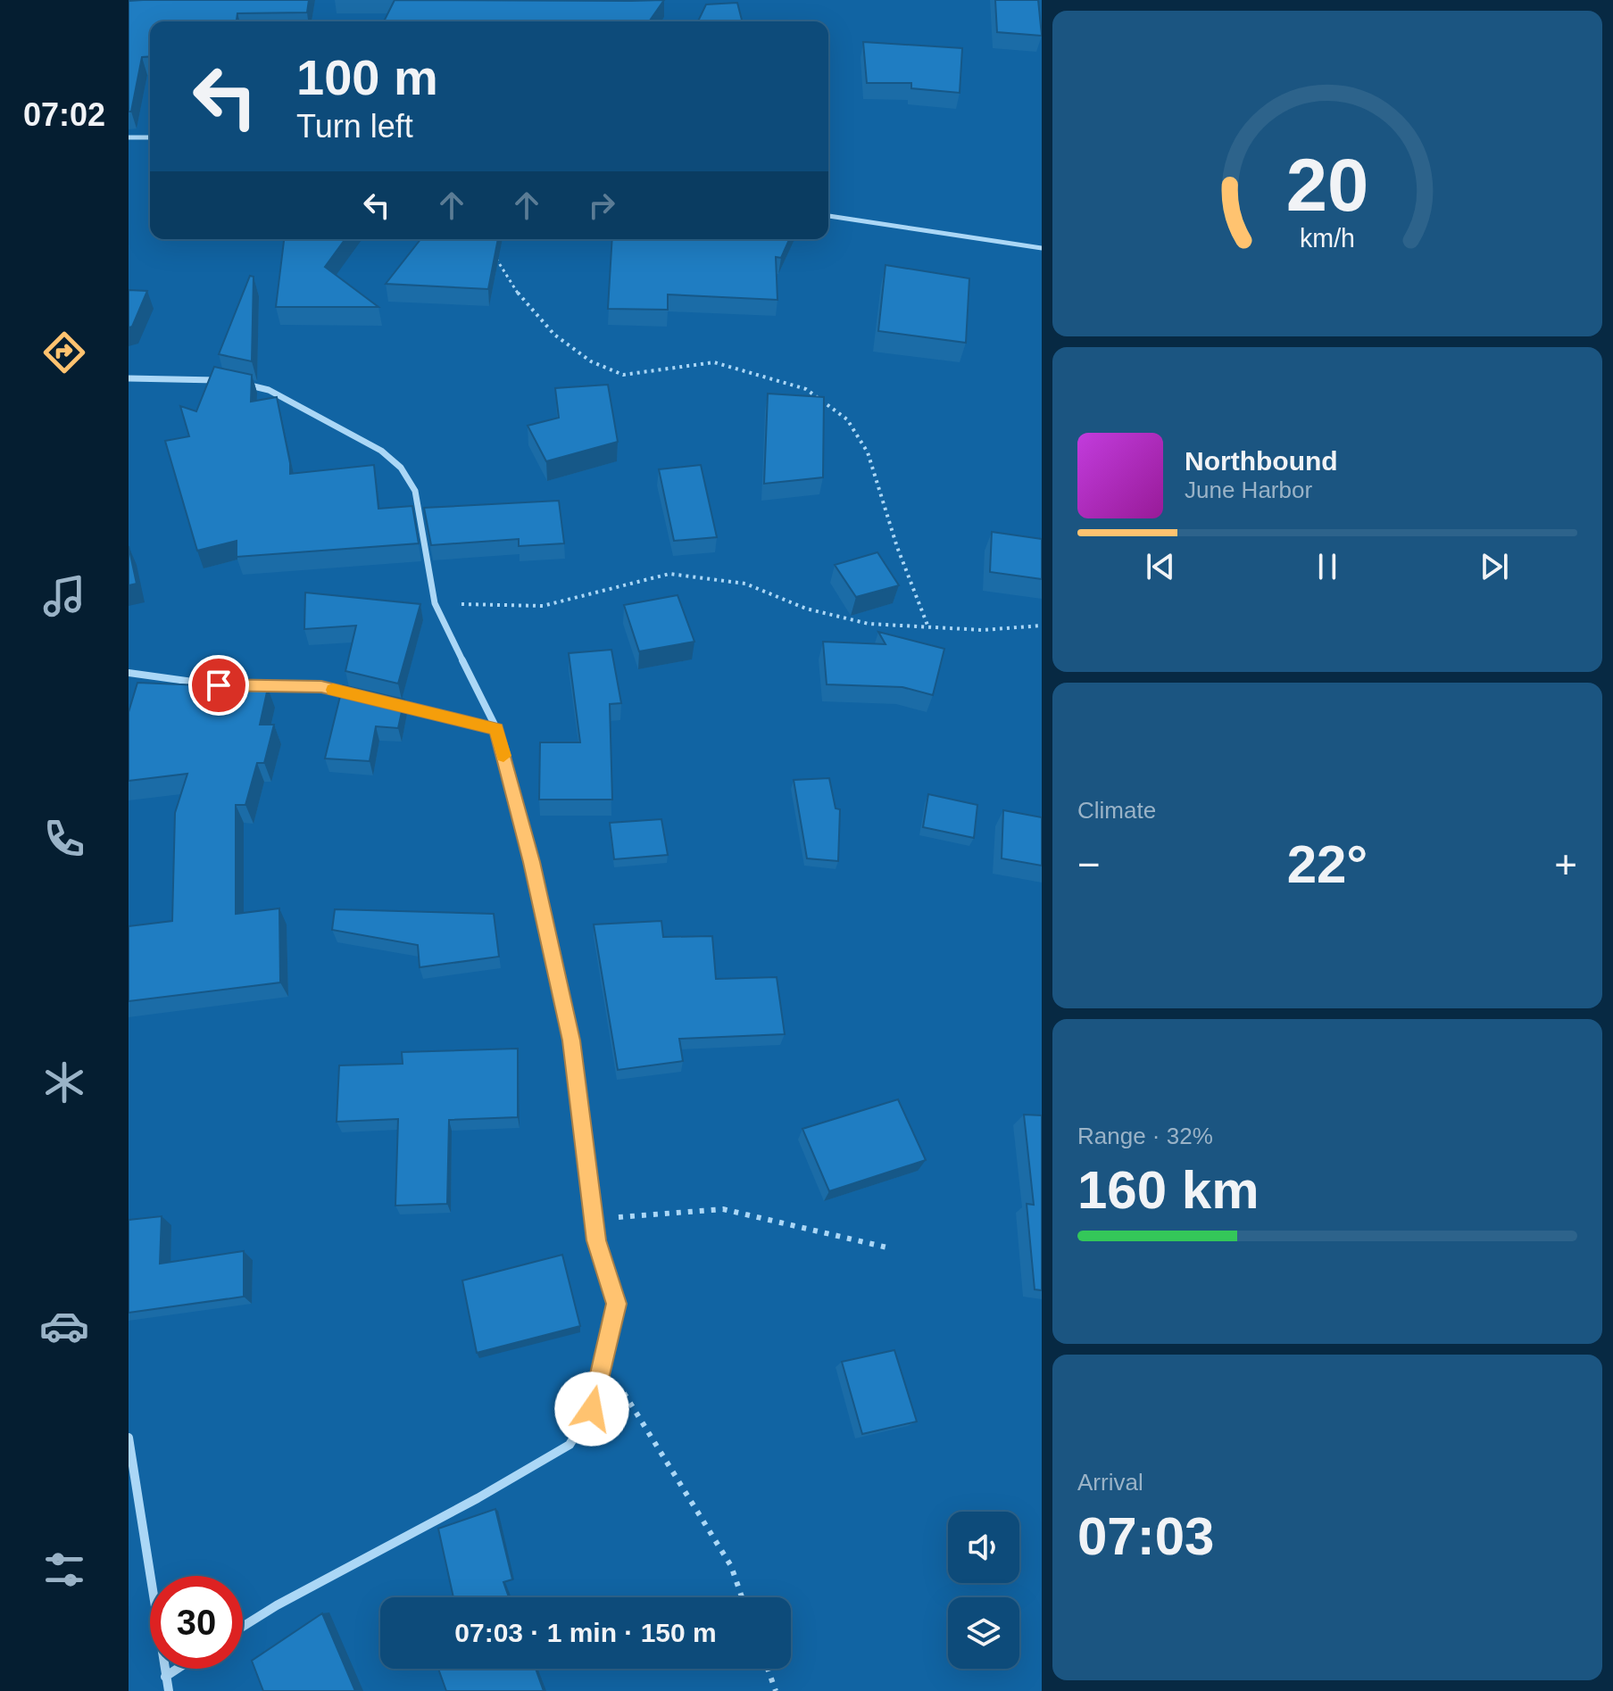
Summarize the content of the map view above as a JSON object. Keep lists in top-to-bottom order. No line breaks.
{"page":{"tabs":"07:02","turn":["100 m","Turn left"],"song":["Northbound","June Harbor"],"tile":["Climate",["Range · 32%","160 km"],["Arrival","07:03"]],"heat":["−","22°","+"],"limit":"30","trip":"07:03 · 1 min · 150 m","gauge":["20","km/h"]}}
